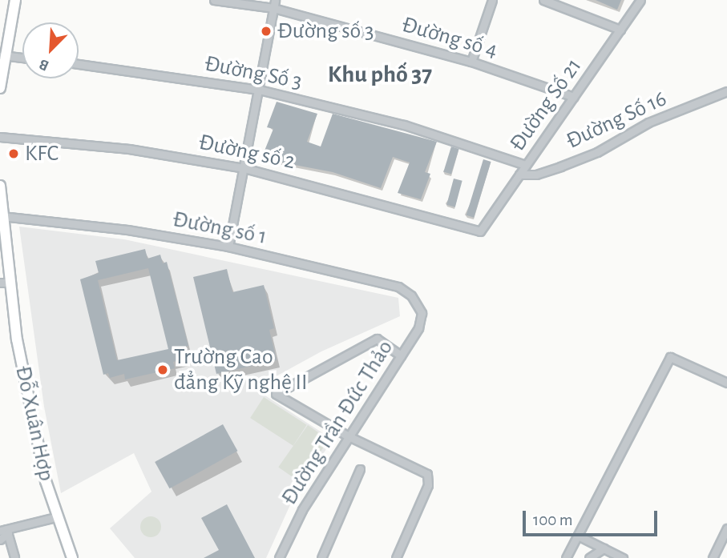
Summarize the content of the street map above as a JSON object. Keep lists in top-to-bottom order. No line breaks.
{"streets":{"main road":["Đỗ Xuân Hợp"],"street":["Đường số 4","Đường Số 3","Đường Số 21","Đường Số 16","Đường số 2","Đường số 1","Đường Trần Đức Thảo"]},"crossings":[["Đường số 4","Đường Số 21"],["Đường Số 3","Đường Số 21"],["Đường Số 21","Đường Số 16"],["Đường Số 21","Đường số 2"],["Đường số 1","Đường Trần Đức Thảo"],["Đường số 1","Đỗ Xuân Hợp"]],"districts":["Khu phố 37"],"places":["Đường số 3","KFC","Trường Cao đẳng Kỹ nghệ II"],"scale_bar":"100 m","north":"bottom left"}
